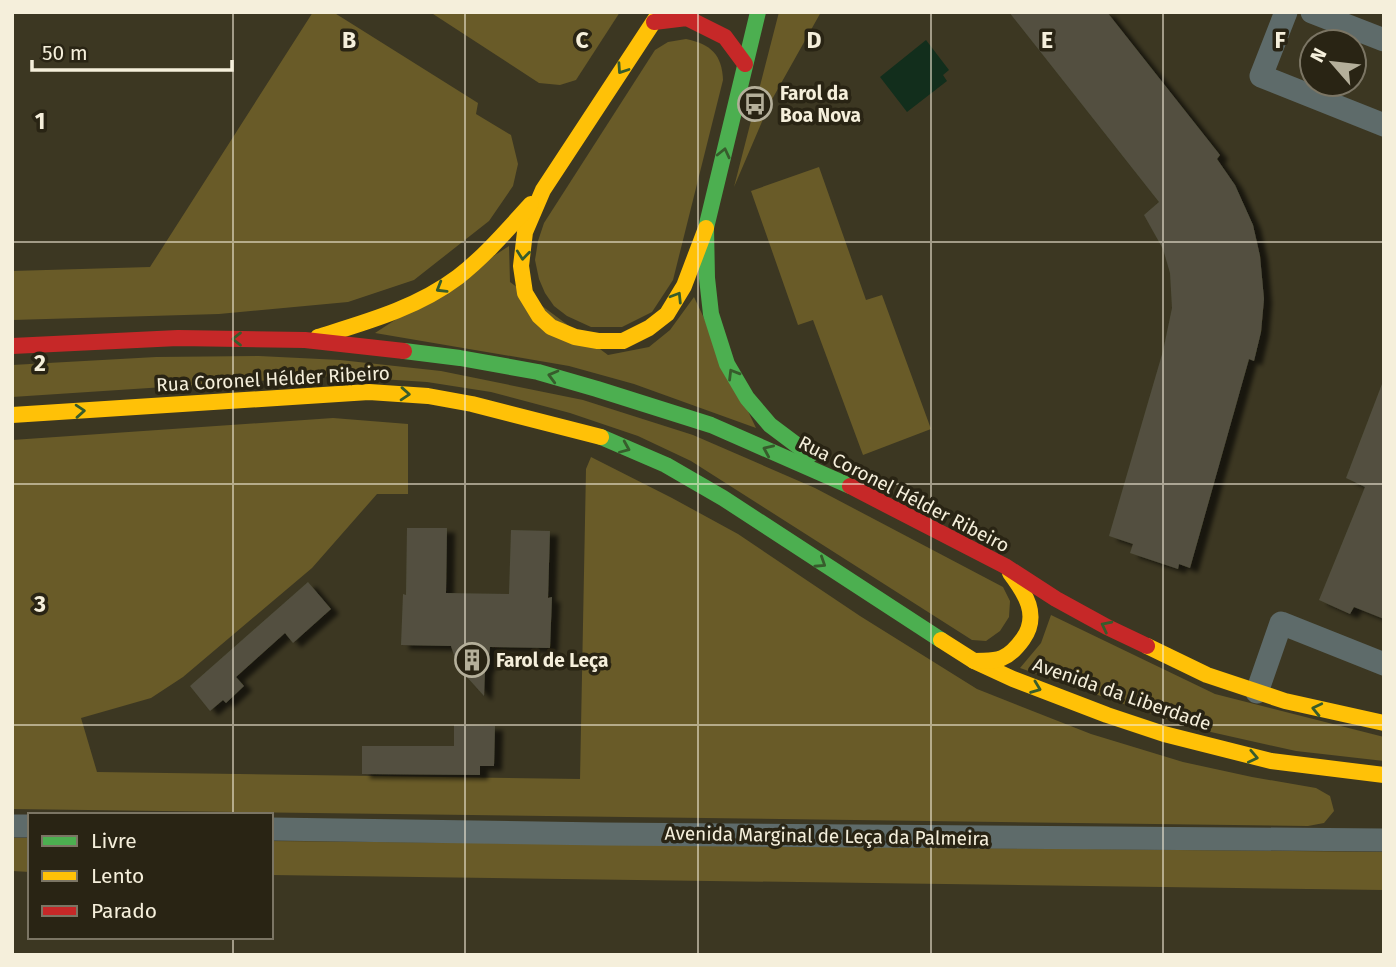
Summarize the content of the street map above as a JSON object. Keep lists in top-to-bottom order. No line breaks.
{"streets":{"main road":["Rua Coronel Hélder Ribeiro","Avenida da Liberdade"],"street":["Avenida Marginal de Leça da Palmeira"]},"crossings":[["Rua Coronel Hélder Ribeiro","Avenida da Liberdade"]],"places":{"bus stop":["Farol da Boa Nova"],"building":["Farol de Leça"]},"legend":["Livre","Lento","Parado"],"scale_bar":"50 m","north":"top left","grid":{"columns":["B","C","D","E","F"],"rows":["1","2","3"]}}
